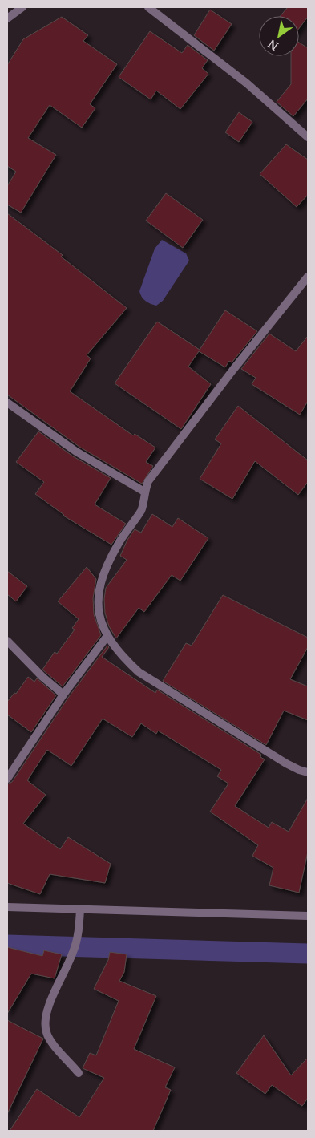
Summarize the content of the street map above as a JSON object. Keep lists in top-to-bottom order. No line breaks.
{"north":"bottom left"}
